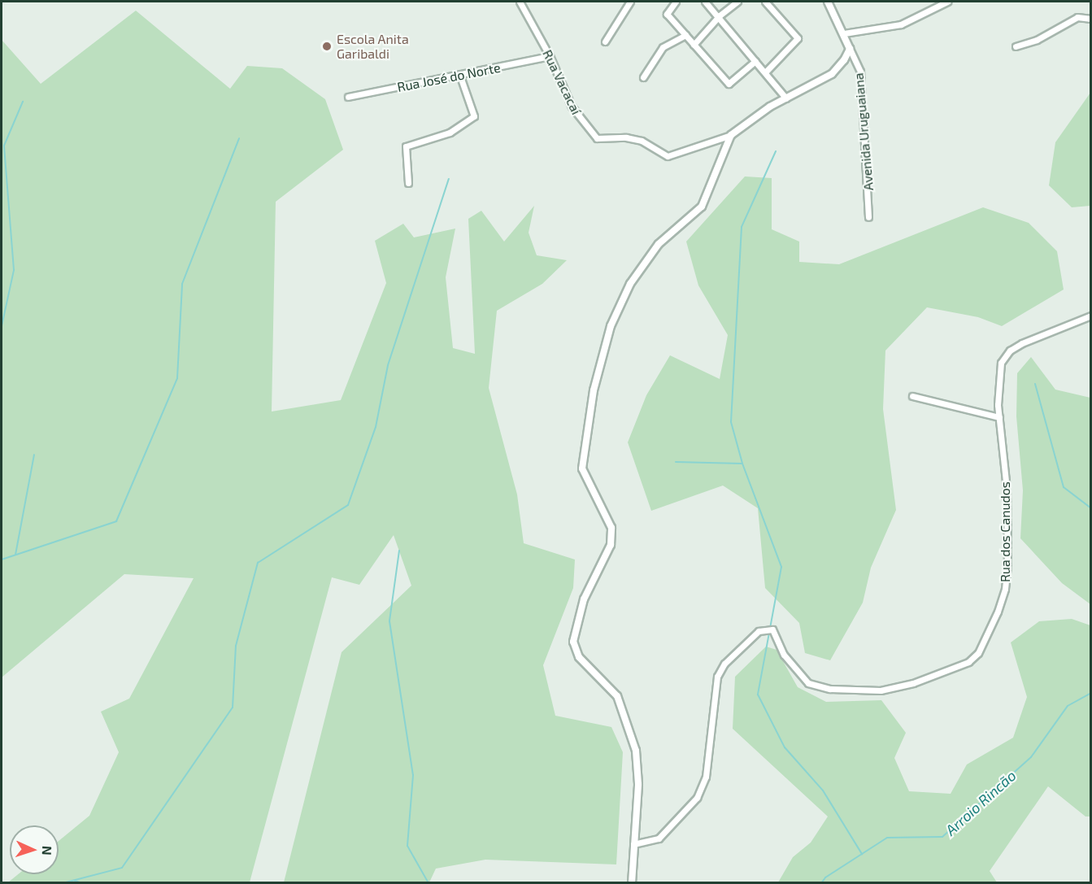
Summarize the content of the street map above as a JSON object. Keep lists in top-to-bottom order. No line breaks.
{"streets":{"street":["Rua José do Norte","Rua Vacacaí","Avenida Uruguaiana","Rua dos Canudos"]},"crossings":[["Rua José do Norte","Rua Vacacaí"]],"water":["Arroio Rincão"],"places":["Escola Anita Garibaldi"],"north":"right"}
